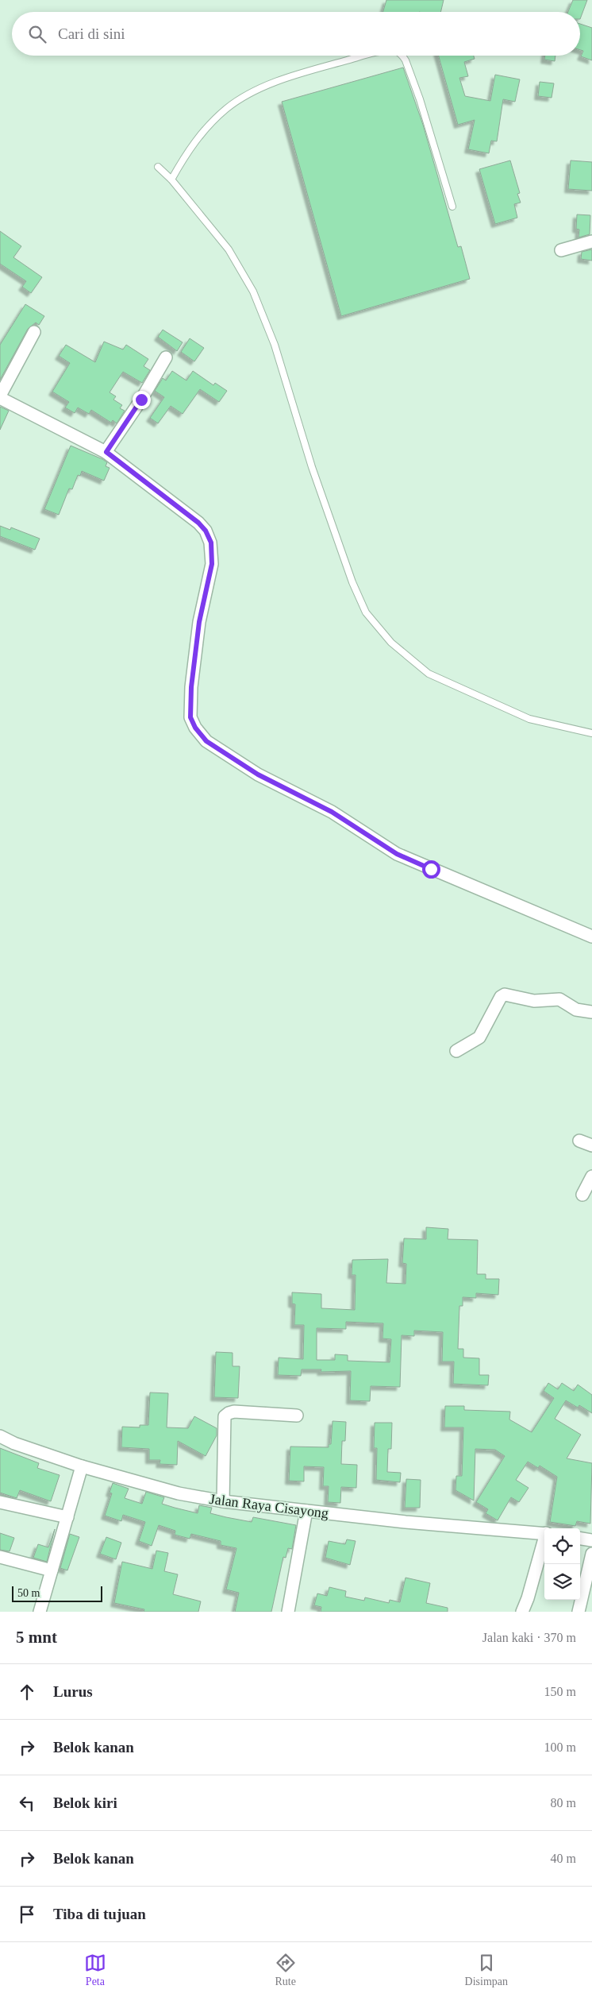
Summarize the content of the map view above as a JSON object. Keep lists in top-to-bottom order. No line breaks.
{"streets":{"street":["Jalan Raya Cisayong"]},"scale_bar":"50 m","page":{"search":"Cari di sini","scale":"50 m","heading":["5 mnt","Jalan kaki · 370 m"],"list":[["Lurus","150 m"],["Belok kanan","100 m"],["Belok kiri","80 m"],["Belok kanan","40 m"],"Tiba di tujuan"],"nav":["Peta","Rute","Disimpan"]}}
